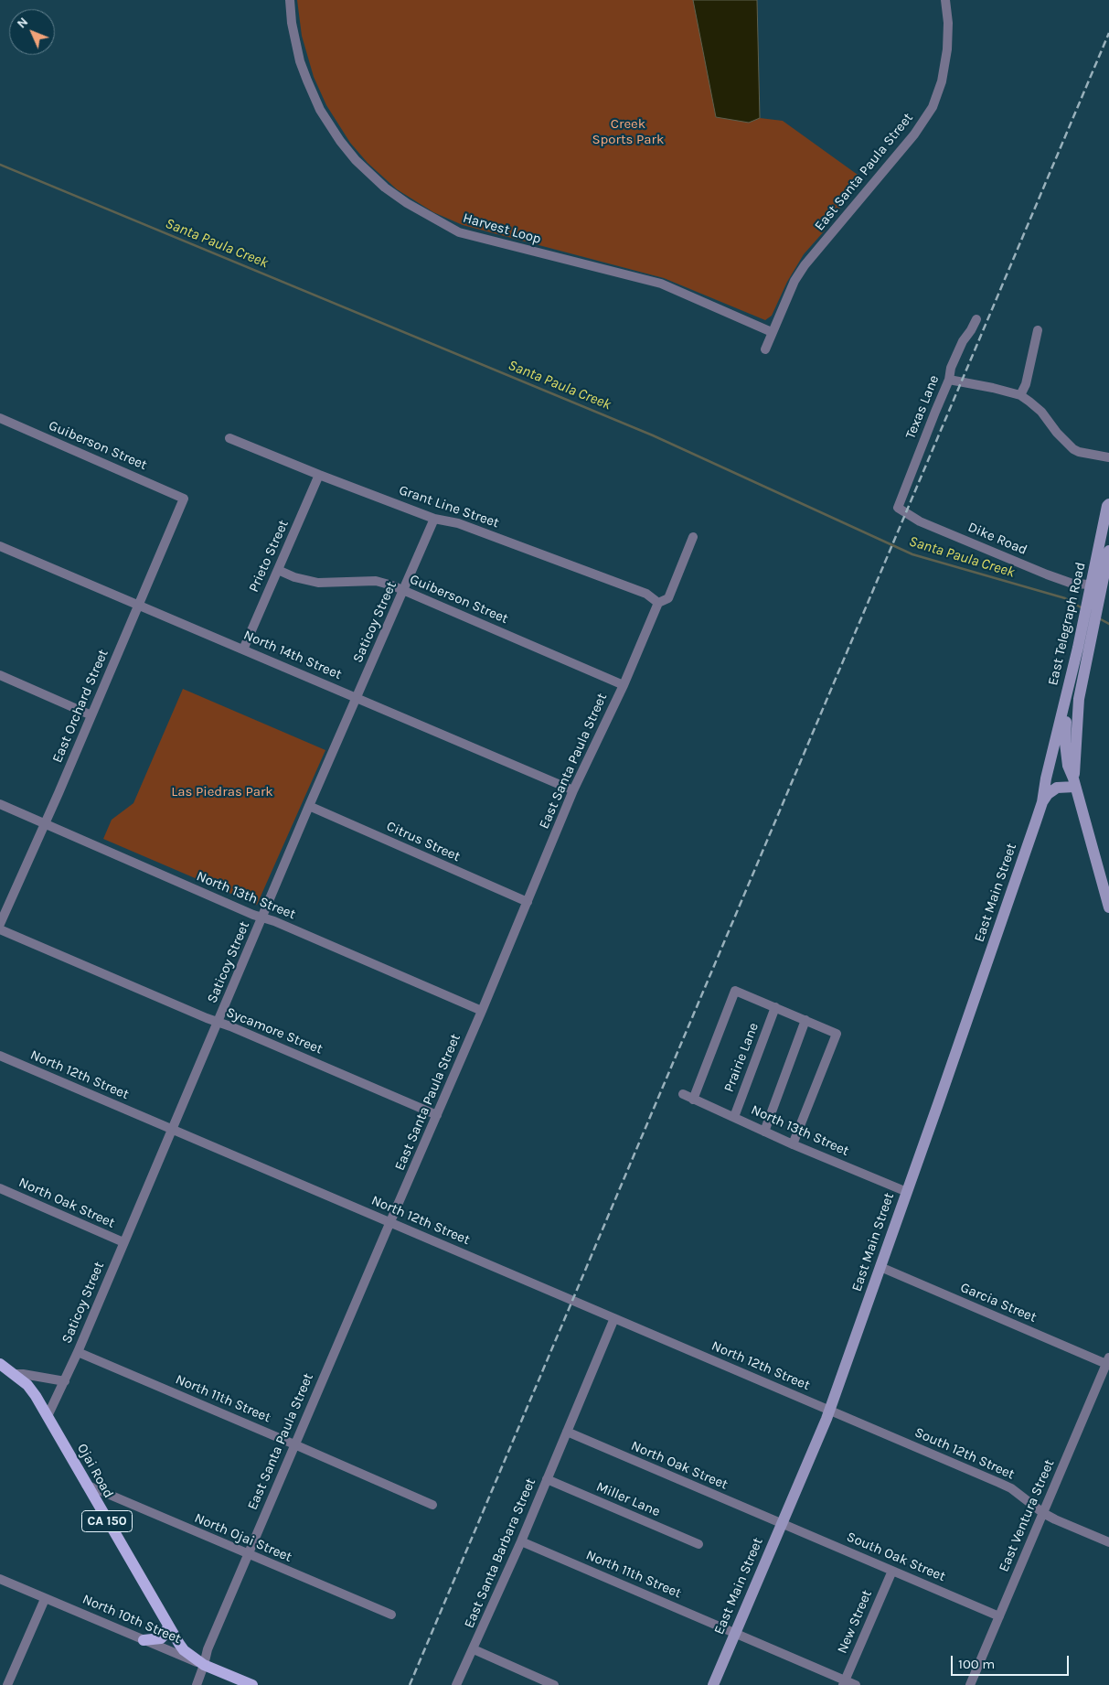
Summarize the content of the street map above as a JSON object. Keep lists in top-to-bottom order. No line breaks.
{"streets":{"main road":["Ojai Road","CA 150","North 10th Street"],"street":["East Santa Paula Street","Harvest Loop","Texas Lane","Guiberson Street","Grant Line Street","Dike Road","Prieto Street","Saticoy Street","East Telegraph Road","North 14th Street","East Orchard Street","Citrus Street","East Main Street","North 13th Street","Sycamore Street","Prairie Lane","North 12th Street","North Oak Street","Garcia Street","North 11th Street","South 12th Street","Miller Lane","East Ventura Street","North Ojai Street","East Santa Barbara Street","South Oak Street","New Street"]},"crossings":[["East Santa Paula Street","Harvest Loop"],["East Santa Paula Street","Guiberson Street"],["East Santa Paula Street","Grant Line Street"],["East Santa Paula Street","North 14th Street"],["East Santa Paula Street","Citrus Street"],["East Santa Paula Street","North 13th Street"],["East Santa Paula Street","Sycamore Street"],["East Santa Paula Street","North 12th Street"],["East Santa Paula Street","North 11th Street"],["East Santa Paula Street","Ojai Road"],["East Santa Paula Street","North Ojai Street"],["East Santa Paula Street","North 10th Street"],["Texas Lane","Dike Road"],["Guiberson Street","Prieto Street"],["Guiberson Street","Saticoy Street"],["Guiberson Street","East Orchard Street"],["Grant Line Street","Prieto Street"],["Grant Line Street","Saticoy Street"],["Dike Road","East Telegraph Road"],["Prieto Street","North 14th Street"],["Saticoy Street","North 14th Street"],["Saticoy Street","Citrus Street"],["Saticoy Street","North 13th Street"],["Saticoy Street","Sycamore Street"],["Saticoy Street","North 12th Street"],["Saticoy Street","North Oak Street"],["Saticoy Street","North 11th Street"],["Saticoy Street","Ojai Road"],["East Telegraph Road","East Main Street"],["North 14th Street","East Orchard Street"],["East Orchard Street","North 13th Street"],["East Main Street","North 13th Street"],["East Main Street","North 12th Street"],["East Main Street","North Oak Street"],["East Main Street","Garcia Street"],["East Main Street","North 11th Street"],["East Main Street","South 12th Street"],["East Main Street","South Oak Street"],["North 13th Street","Prairie Lane"],["North 12th Street","South 12th Street"],["North 12th Street","East Santa Barbara Street"],["North Oak Street","East Santa Barbara Street"],["North Oak Street","South Oak Street"],["Garcia Street","East Ventura Street"],["North 11th Street","East Santa Barbara Street"],["North 11th Street","New Street"],["South 12th Street","East Ventura Street"],["Ojai Road","North Ojai Street"],["Ojai Road","North 10th Street"],["Miller Lane","East Santa Barbara Street"],["East Ventura Street","South Oak Street"],["South Oak Street","New Street"]],"water":["Santa Paula Creek"],"parks":["Creek Sports Park","Las Piedras Park"],"scale_bar":"100 m","north":"top left"}
